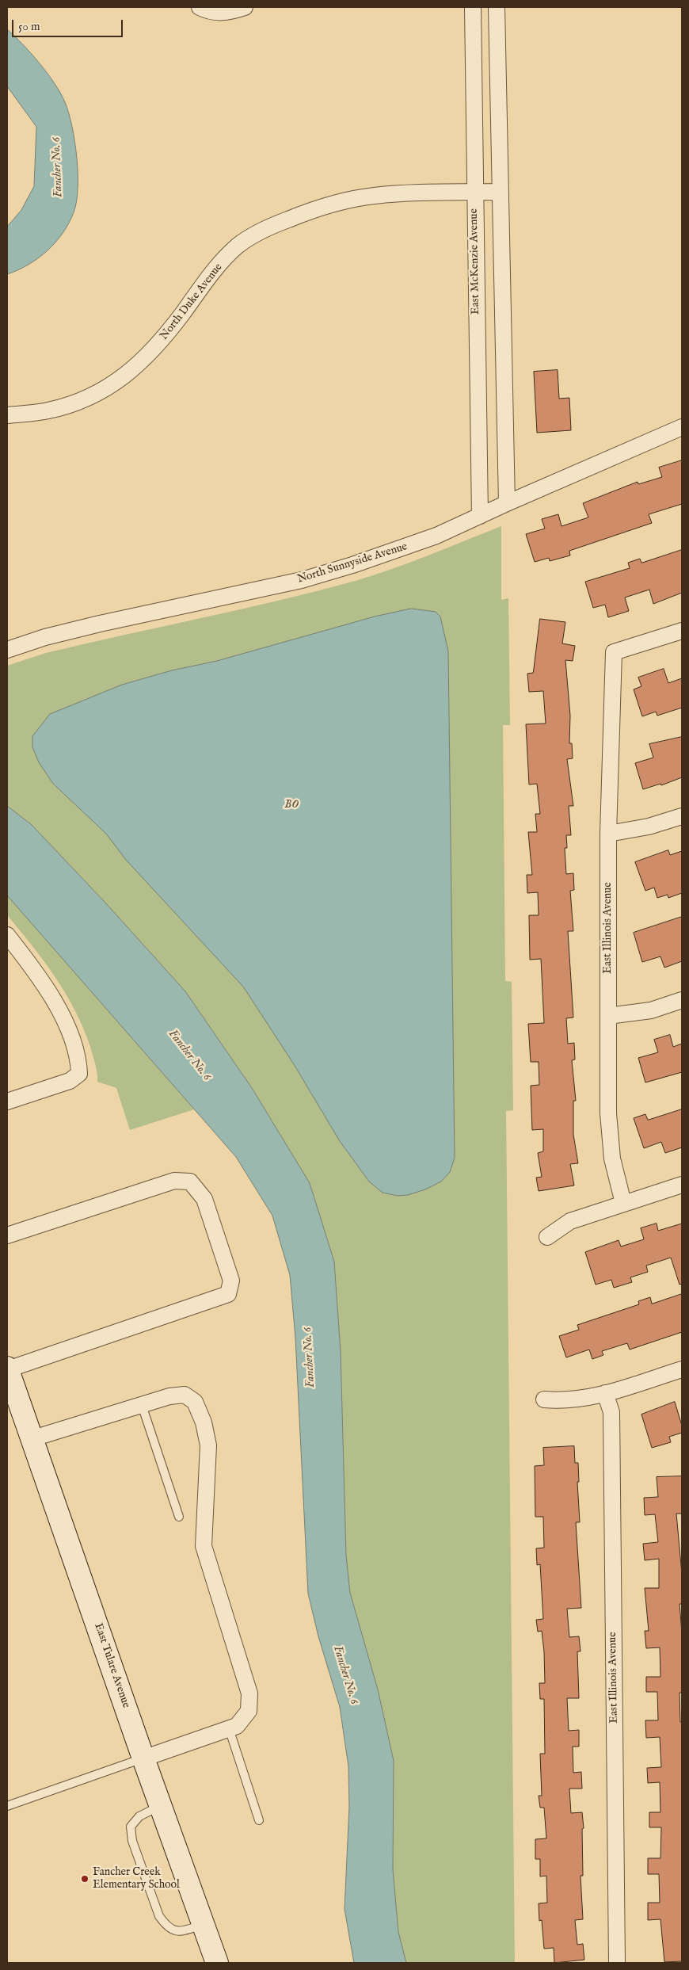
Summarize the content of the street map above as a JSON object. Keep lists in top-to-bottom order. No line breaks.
{"streets":{"street":["East McKenzie Avenue","North Duke Avenue","North Sunnyside Avenue","East Illinois Avenue","East Tulare Avenue"]},"crossings":[["East McKenzie Avenue","North Duke Avenue"],["East McKenzie Avenue","North Sunnyside Avenue"]],"water":["Fancher No. 6","BO"],"places":["Fancher Creek Elementary School"],"scale_bar":"50 m"}
